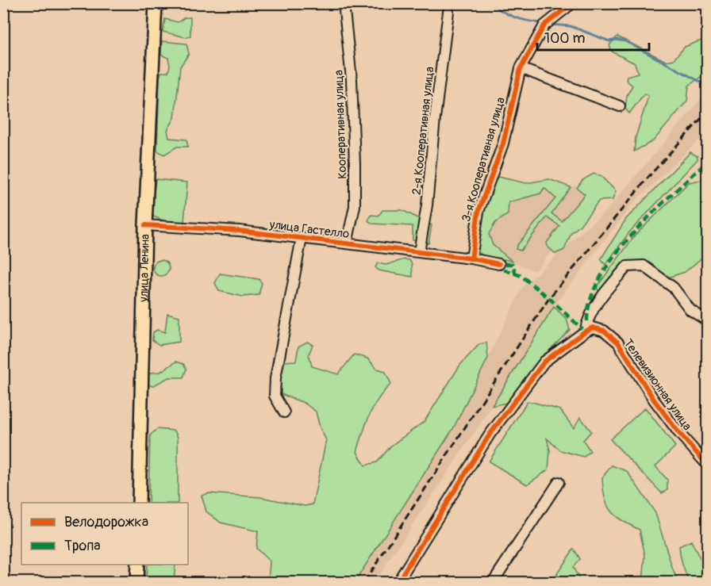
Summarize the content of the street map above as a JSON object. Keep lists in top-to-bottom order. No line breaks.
{"streets":{"main road":["улица Ленина"],"street":["Кооперативная улица","2-я Кооперативная улица","3-я Кооперативная улица","улица Гастелло","Телевизионная улица"]},"crossings":[["Кооперативная улица","улица Гастелло"],["2-я Кооперативная улица","улица Гастелло"],["3-я Кооперативная улица","улица Гастелло"],["улица Гастелло","улица Ленина"]],"legend":["Велодорожка","Тропа"],"scale_bar":"100 m"}
